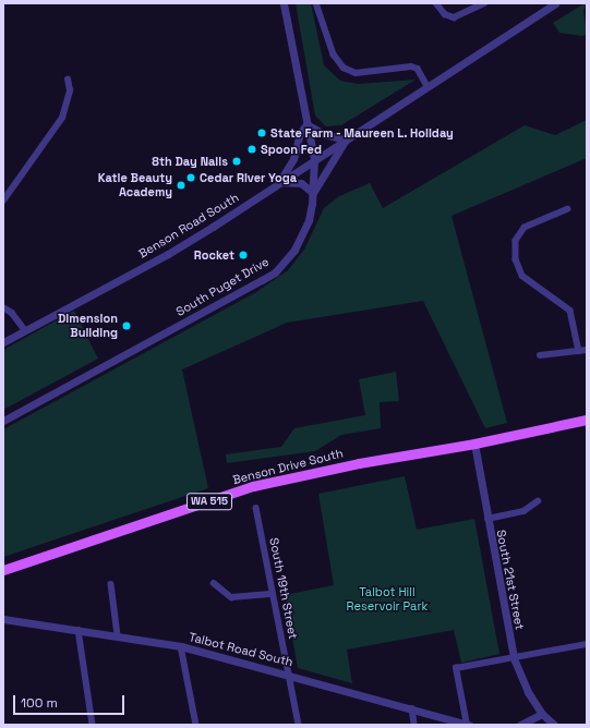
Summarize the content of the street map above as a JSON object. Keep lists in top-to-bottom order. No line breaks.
{"streets":{"main road":["Benson Drive South","WA 515"],"street":["Benson Road South","South Puget Drive","South 21st Street","South 19th Street","Talbot Road South"]},"crossings":[["Benson Road South","South Puget Drive"],["Benson Drive South","South 21st Street"],["South 19th Street","Talbot Road South"]],"parks":["Talbot Hill Reservoir Park"],"places":["State Farm - Maureen L. Holiday","Spoon Fed","8th Day Nails","Cedar River Yoga","Katie Beauty Academy","Rocket","Dimension Building"],"scale_bar":"100 m"}
